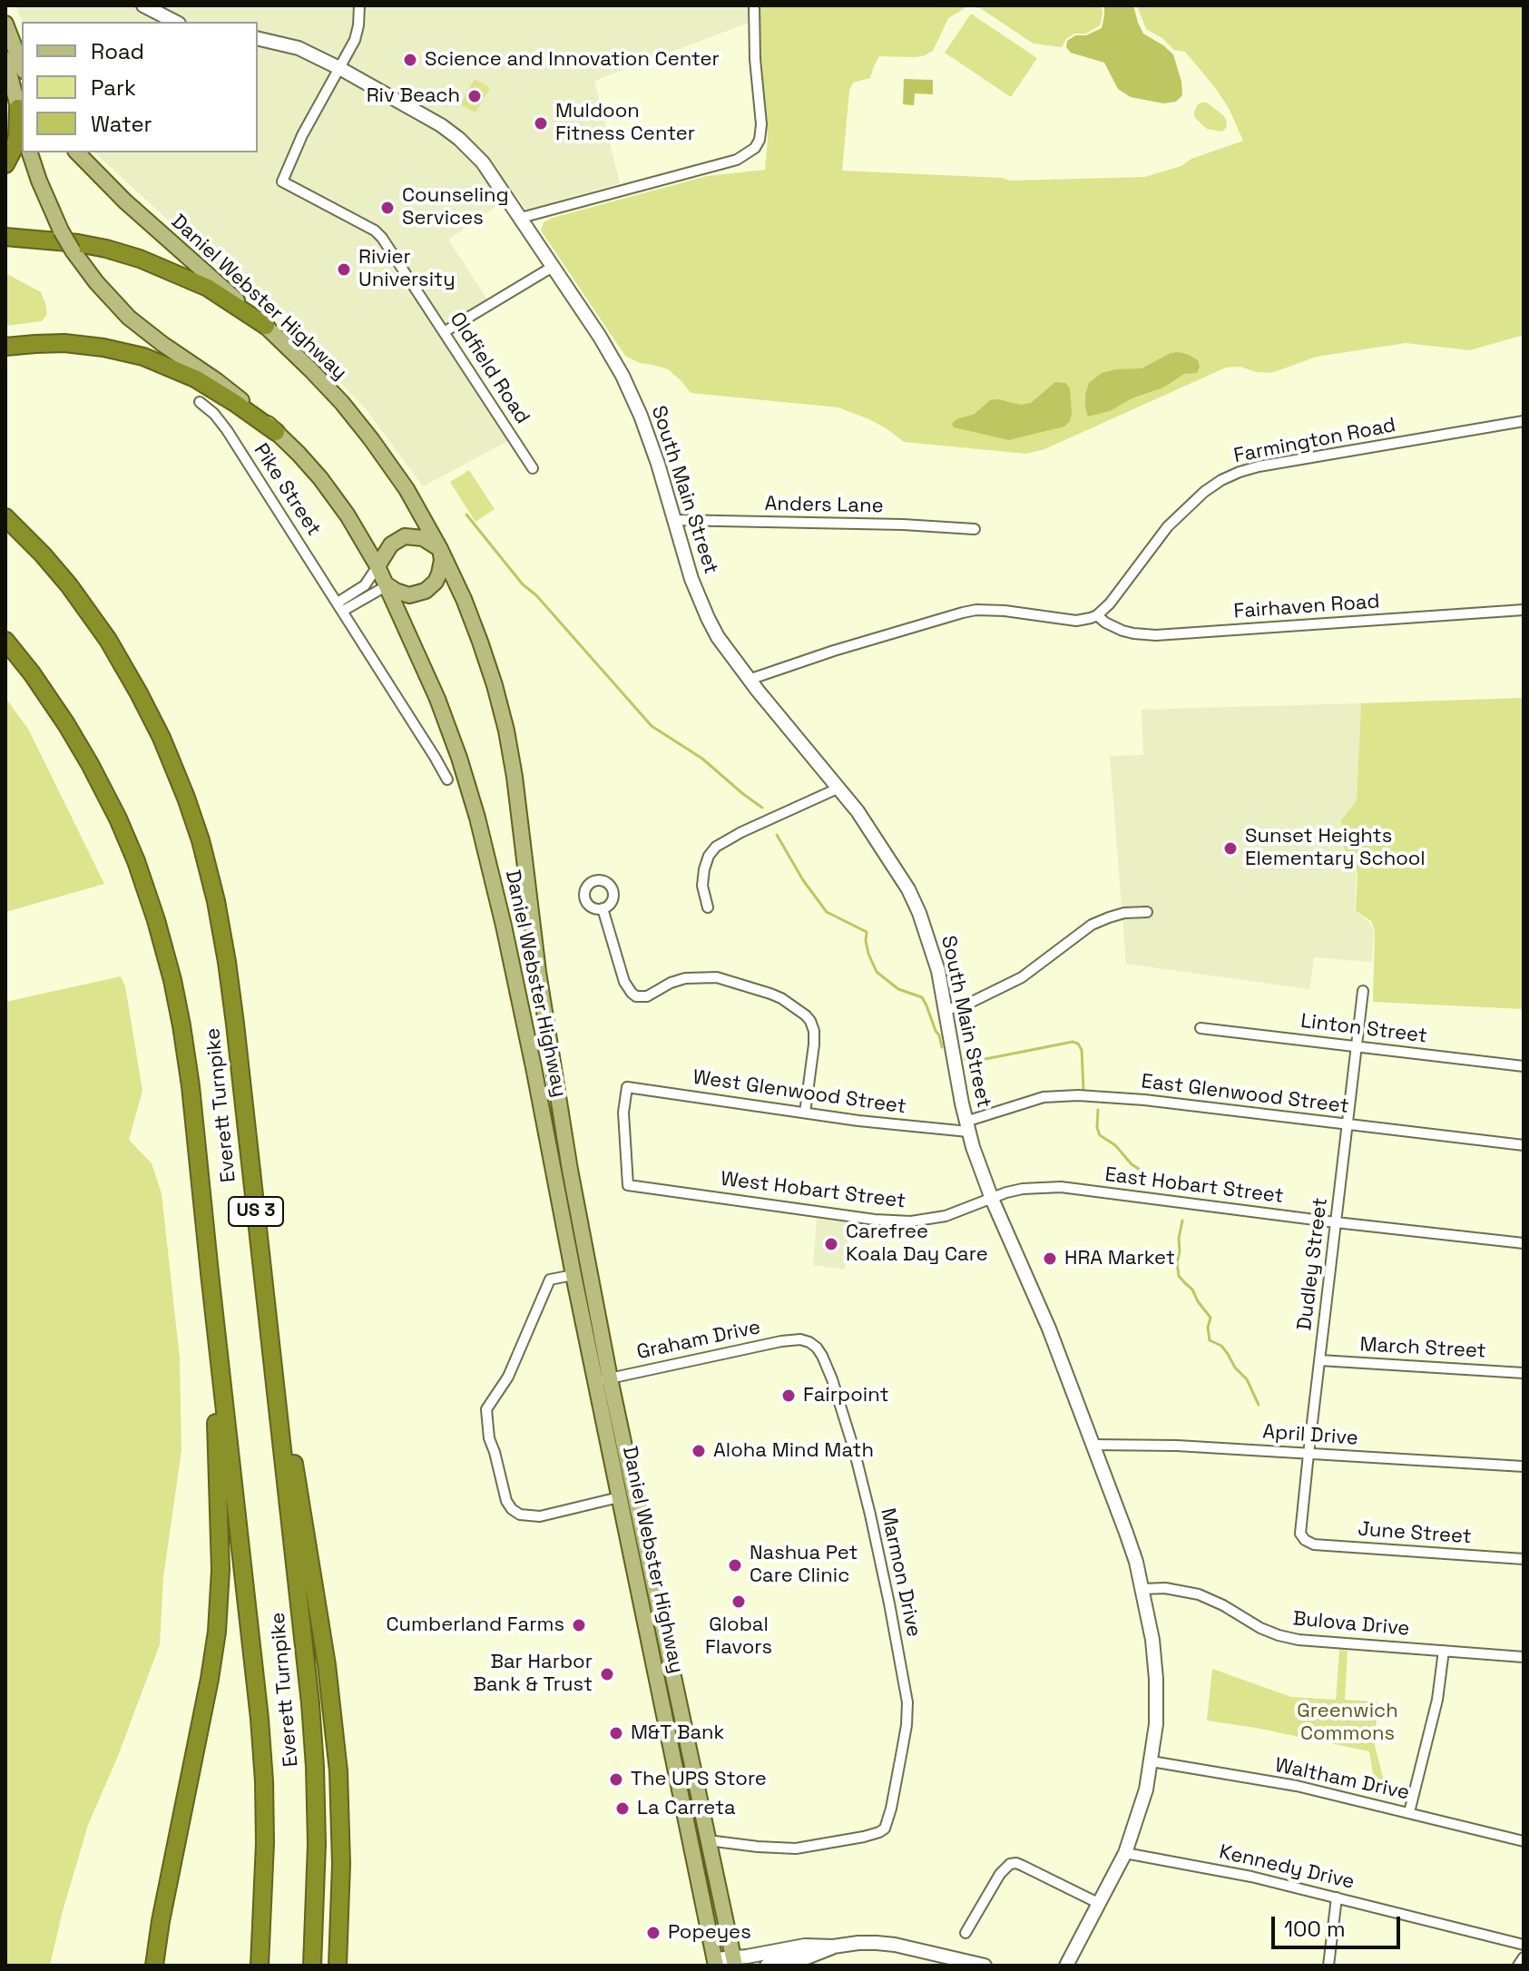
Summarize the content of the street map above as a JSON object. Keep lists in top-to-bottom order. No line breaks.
{"streets":{"highway":["Everett Turnpike","US 3"],"main road":["Daniel Webster Highway"],"street":["Oldfield Road","Farmington Road","Pike Street","South Main Street","Anders Lane","Fairhaven Road","Linton Street","West Glenwood Street","East Glenwood Street","East Hobart Street","West Hobart Street","Dudley Street","Graham Drive","March Street","April Drive","June Street","Marmon Drive","Bulova Drive","Waltham Drive","Kennedy Drive"]},"crossings":[["Daniel Webster Highway","Graham Drive"],["Daniel Webster Highway","Marmon Drive"],["Oldfield Road","South Main Street"],["Farmington Road","Fairhaven Road"],["South Main Street","Anders Lane"],["South Main Street","West Glenwood Street"],["South Main Street","East Glenwood Street"],["South Main Street","East Hobart Street"],["South Main Street","West Hobart Street"],["South Main Street","April Drive"],["South Main Street","Bulova Drive"],["South Main Street","Waltham Drive"],["South Main Street","Kennedy Drive"],["Linton Street","Dudley Street"],["West Glenwood Street","East Glenwood Street"],["West Glenwood Street","West Hobart Street"],["East Glenwood Street","Dudley Street"],["East Hobart Street","West Hobart Street"],["East Hobart Street","Dudley Street"],["Dudley Street","March Street"],["Dudley Street","April Drive"],["Dudley Street","June Street"],["Graham Drive","Marmon Drive"]],"parks":["Greenwich Commons"],"places":["Science and Innovation Center","Riv Beach","Muldoon Fitness Center","Counseling Services","Rivier University","Sunset Heights Elementary School","Carefree Koala Day Care","HRA Market","Fairpoint","Aloha Mind Math","Nashua Pet Care Clinic","Global Flavors","Cumberland Farms","Bar Harbor Bank & Trust","M&T Bank","The UPS Store","La Carreta","Popeyes"],"legend":["Road","Park","Water"],"scale_bar":"100 m"}
